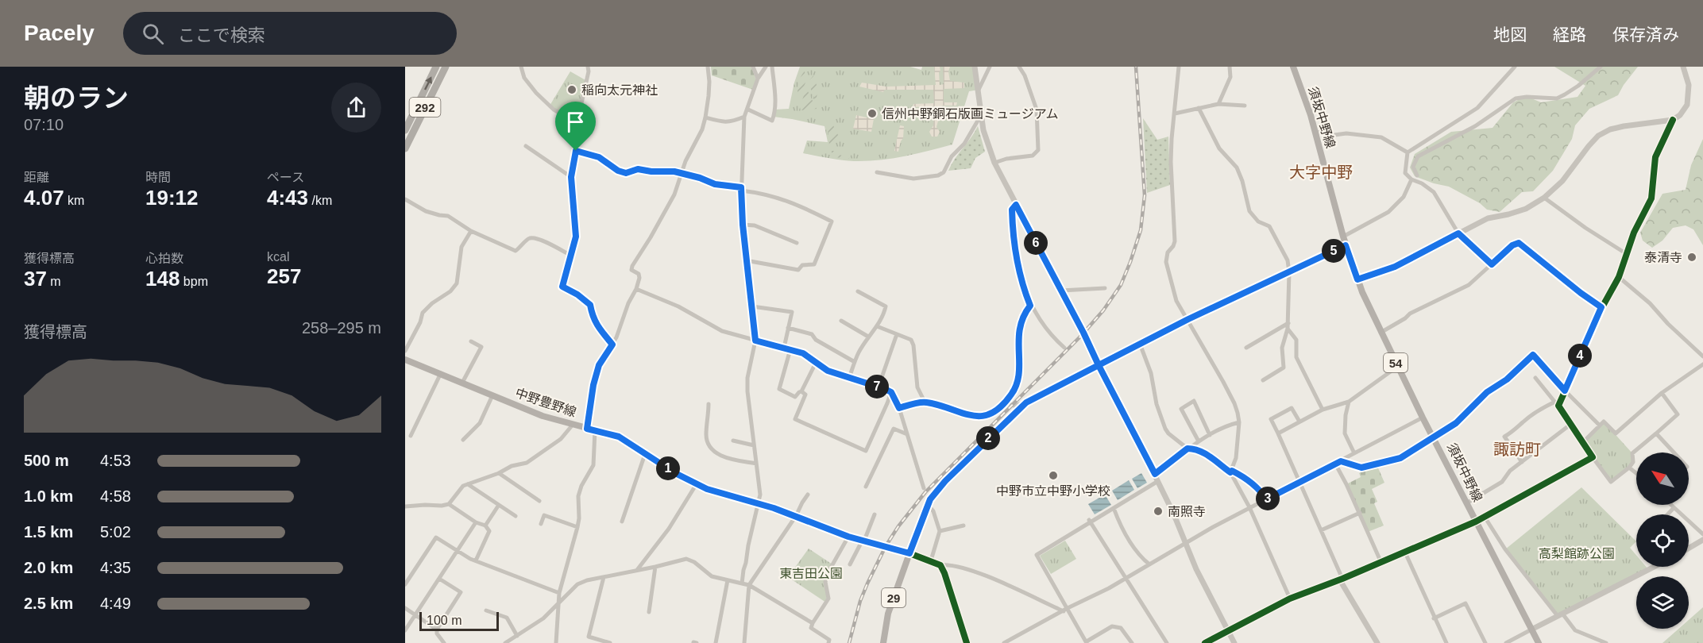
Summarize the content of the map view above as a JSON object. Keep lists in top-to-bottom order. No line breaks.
{"streets":{"highway":["292"],"main road":["須坂中野線","54","中野豊野線","29"]},"crossings":[["中野豊野線","29"]],"districts":["大字中野","諏訪町"],"parks":["高梨館跡公園","東吉田公園"],"places":["稲向太元神社","信州中野銅石版画ミュージアム","泰清寺","中野市立中野小学校","南照寺"],"scale_bar":"100 m","north":"top left","page":{"header":"Pacely","search":"ここで検索","nav":["地図","経路","保存済み"],"heading":["朝のラン","07:10"],"stats":[["距離","4.07 km"],["時間","19:12"],["ペース","4:43 /km"],["獲得標高","37 m"],["心拍数","148 bpm"],["kcal","257"]],"pins":["6","5","4","7","2","1","3"],"chart":["獲得標高","258–295 m"],"list":[{"name":"500 m","note":"4:53"},{"name":"1.0 km","note":"4:58"},{"name":"1.5 km","note":"5:02"},{"name":"2.0 km","note":"4:35"},{"name":"2.5 km","note":"4:49"}],"scale":"100 m"}}
